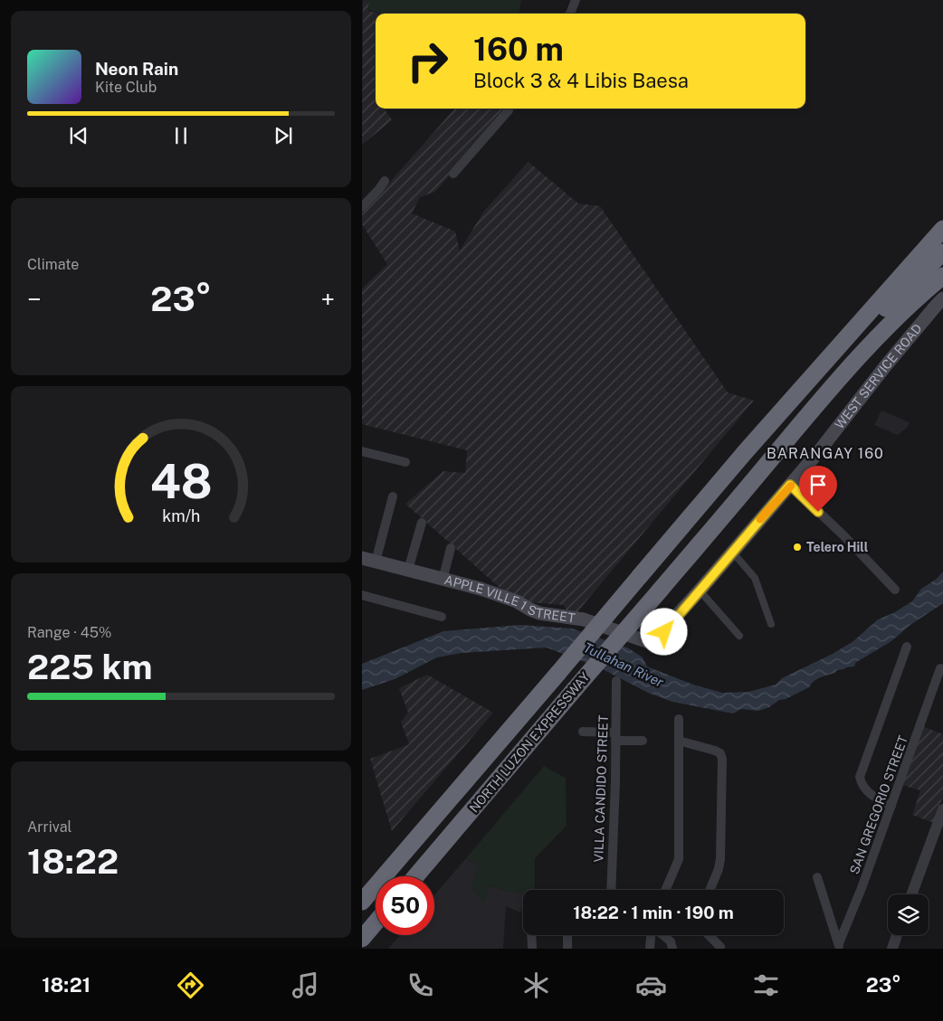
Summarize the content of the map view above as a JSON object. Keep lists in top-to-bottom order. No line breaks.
{"streets":{"highway":["NORTH LUZON EXPRESSWAY"],"main road":["WEST SERVICE ROAD","APPLE VILLE 1 STREET"],"street":["VILLA CANDIDO STREET","SAN GREGORIO STREET"]},"crossings":[["WEST SERVICE ROAD","APPLE VILLE 1 STREET"]],"districts":["BARANGAY 160"],"water":["Tullahan River"],"places":["Telero Hill"],"page":{"turn":["160 m","Block 3 & 4 Libis Baesa"],"song":["Neon Rain","Kite Club"],"tile":["Climate",["Range · 45%","225 km"],["Arrival","18:22"]],"heat":["−","23°","+"],"limit":"50","trip":"18:22 · 1 min · 190 m","tabs":["18:21","23°"],"gauge":["48","km/h"]}}
